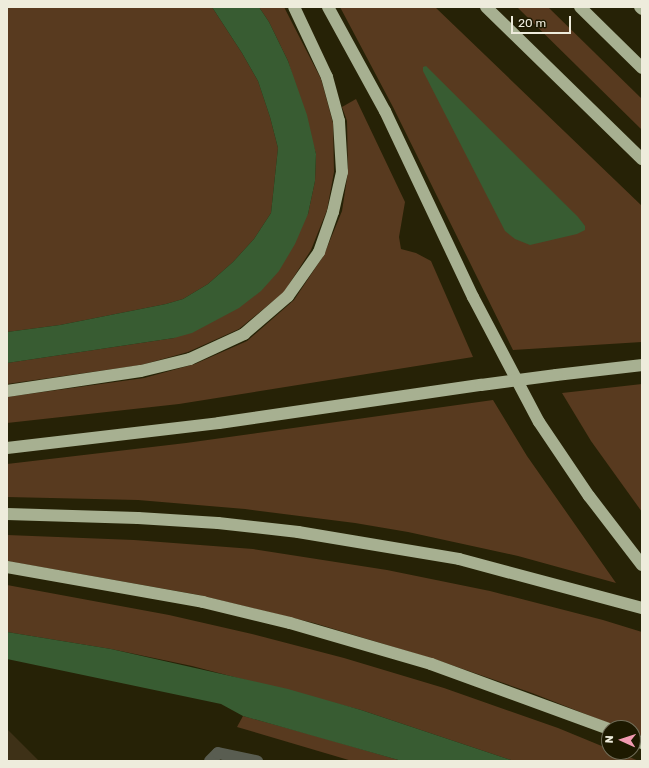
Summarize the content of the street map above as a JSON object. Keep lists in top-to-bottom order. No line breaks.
{"scale_bar":"20 m","north":"left"}
